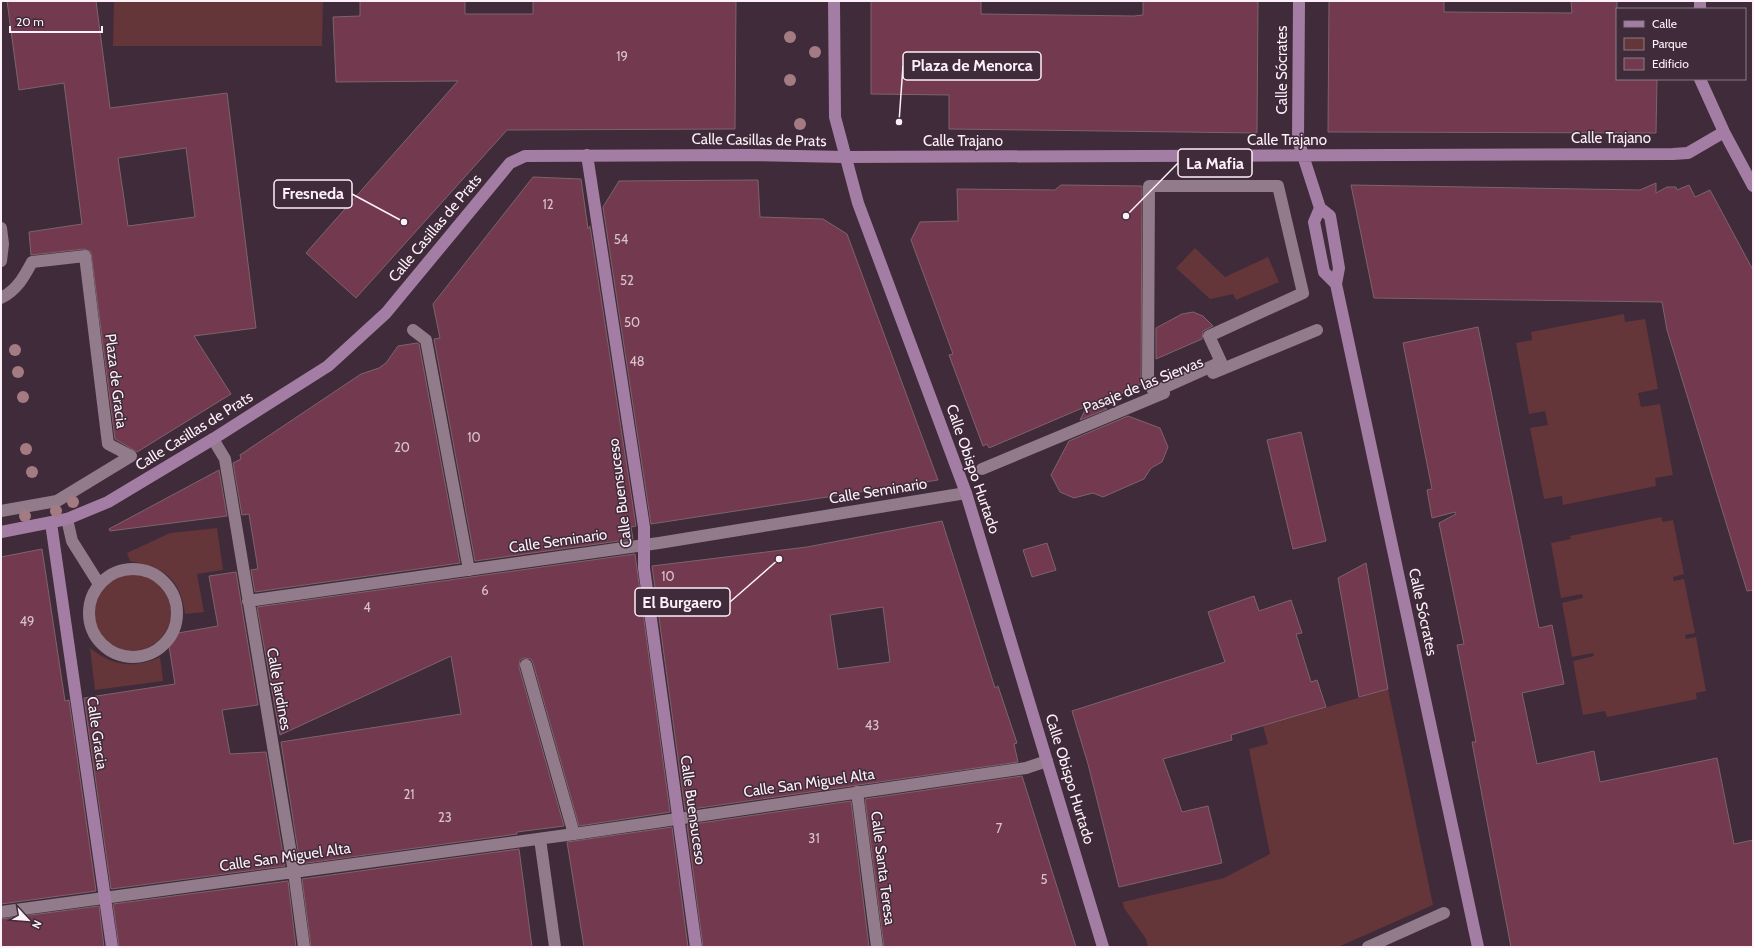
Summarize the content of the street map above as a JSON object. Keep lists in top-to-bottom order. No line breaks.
{"streets":{"street":["Calle Sócrates","Calle Trajano","Calle Casillas de Prats","Plaza de Gracia","Pasaje de las Siervas","Calle Obispo Hurtado","Calle Seminario","Calle Buensuceso","Calle Jardines","Calle Gracia","Calle San Miguel Alta","Calle Santa Teresa"]},"crossings":[["Calle Sócrates","Calle Trajano"],["Calle Trajano","Calle Casillas de Prats"],["Calle Trajano","Calle Obispo Hurtado"],["Calle Casillas de Prats","Calle Obispo Hurtado"],["Calle Casillas de Prats","Calle Buensuceso"],["Calle Casillas de Prats","Calle Jardines"],["Calle Obispo Hurtado","Calle Seminario"],["Calle Obispo Hurtado","Calle San Miguel Alta"],["Calle Seminario","Calle Buensuceso"],["Calle Seminario","Calle Jardines"],["Calle Buensuceso","Calle San Miguel Alta"],["Calle Jardines","Calle San Miguel Alta"],["Calle Gracia","Calle San Miguel Alta"],["Calle San Miguel Alta","Calle Santa Teresa"]],"places":["Plaza de Menorca","La Mafia","Fresneda","El Burgaero"],"house_numbers":["19","12","54","52","50","48","10","20","10","6","4","49","43","21","23","7","31","5"],"legend":["Calle","Parque","Edificio"],"scale_bar":"20 m","north":"bottom right"}
